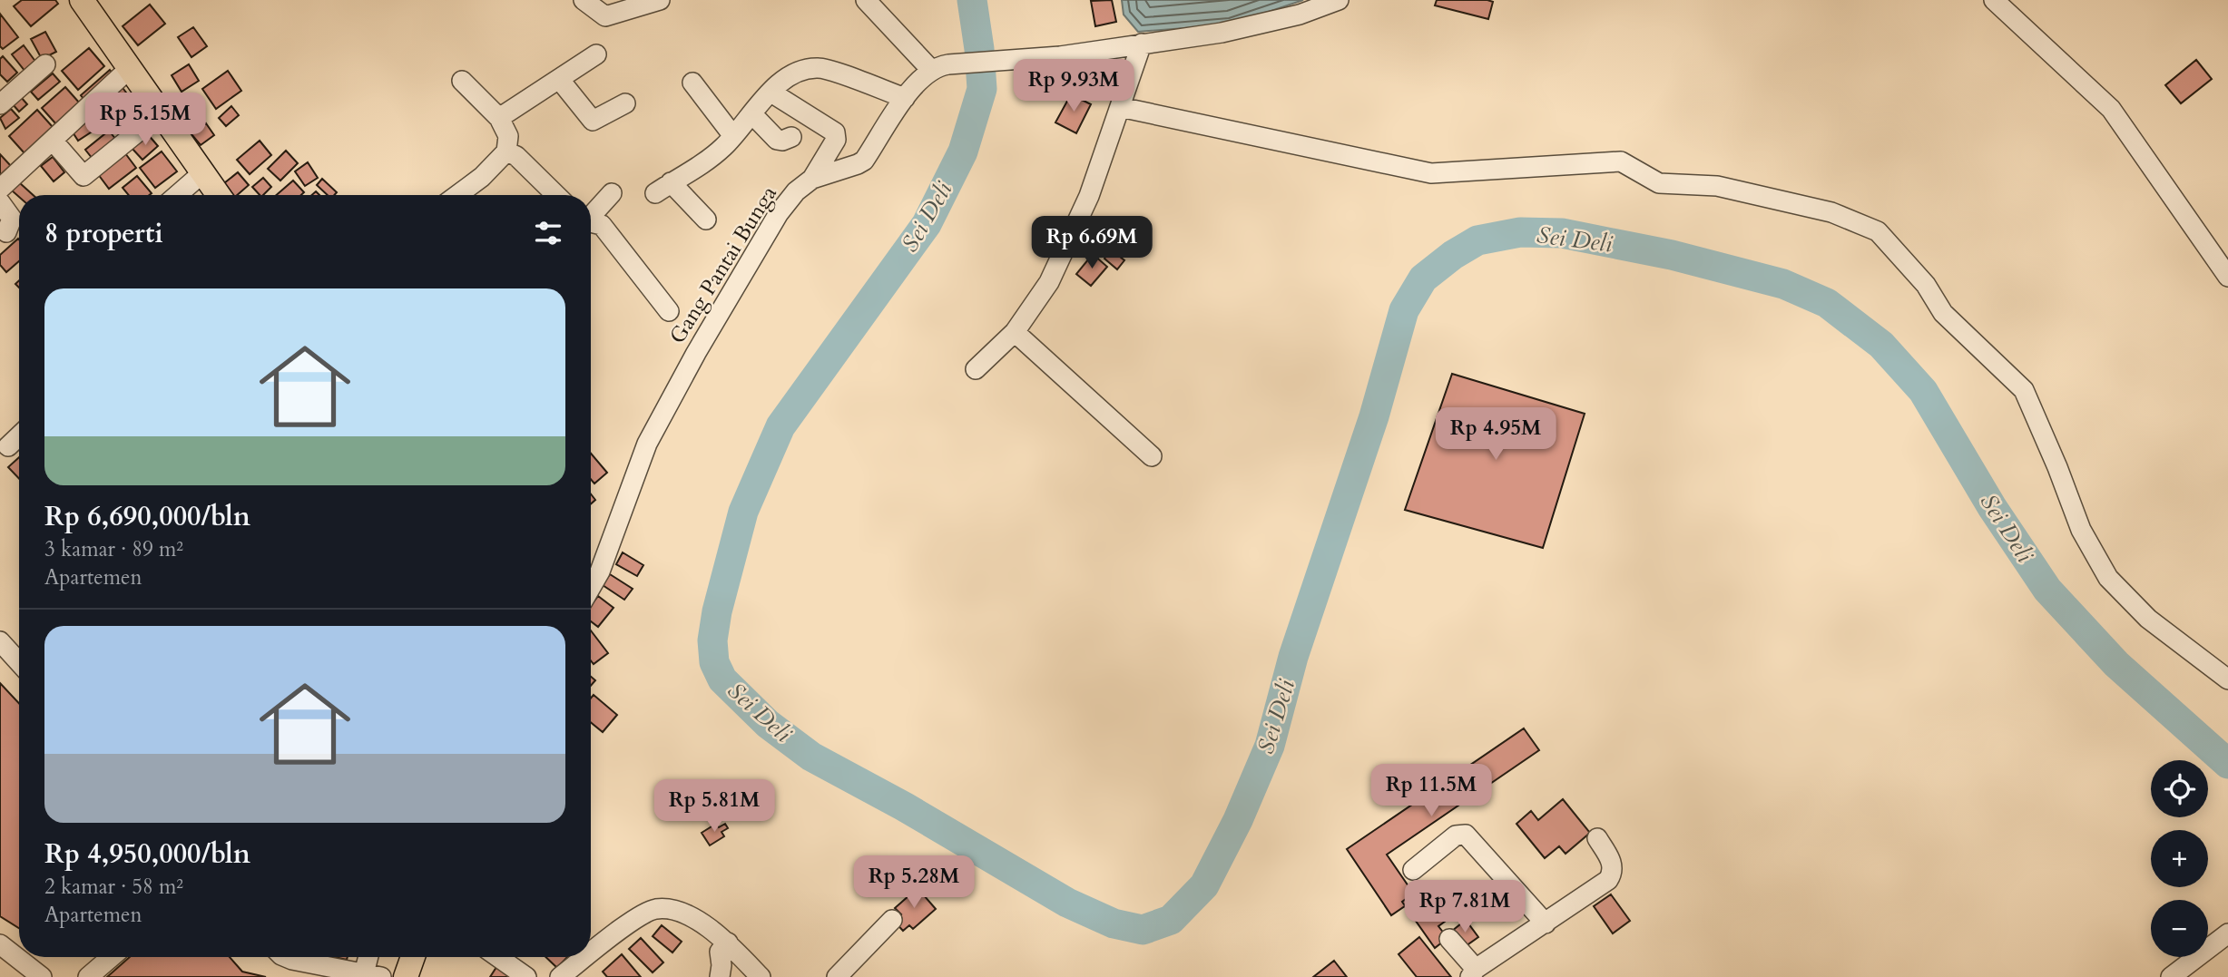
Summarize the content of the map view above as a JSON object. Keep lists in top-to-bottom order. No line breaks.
{"streets":{"street":["Gang Pantai Bunga"]},"water":["Sei Deli"],"page":{"price":["Rp 9.93M","Rp 5.15M","Rp 6.69M","Rp 4.95M","Rp 11.5M","Rp 5.81M","Rp 5.28M","Rp 7.81M"],"heading":"8 properti","list":[{"name":"Rp 6,690,000/bln","note":"3 kamar · 89 m² · Apartemen"},{"name":"Rp 4,950,000/bln","note":"2 kamar · 58 m² · Apartemen"}],"map_buttons":["+","−"]}}
